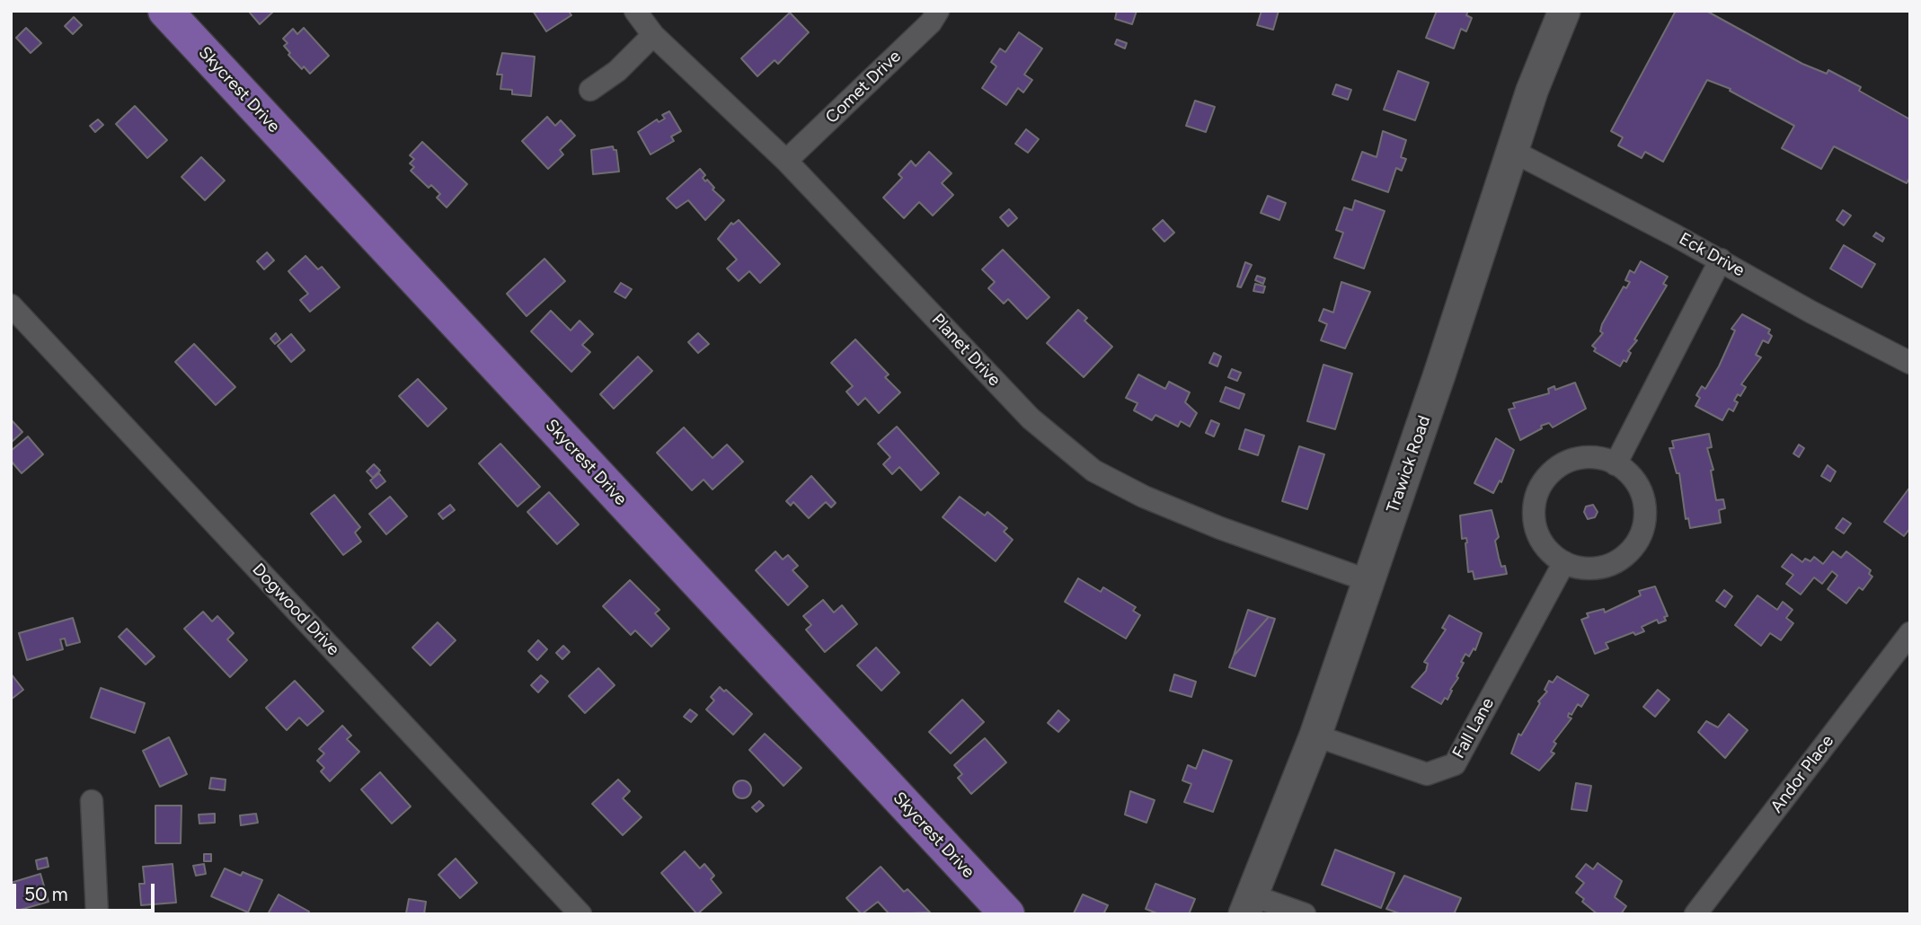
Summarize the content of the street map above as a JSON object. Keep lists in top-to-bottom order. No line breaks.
{"streets":{"main road":["Skycrest Drive"],"street":["Comet Drive","Eck Drive","Planet Drive","Trawick Road","Dogwood Drive","Fall Lane","Andor Place"]},"crossings":[["Comet Drive","Planet Drive"],["Eck Drive","Trawick Road"],["Planet Drive","Trawick Road"],["Trawick Road","Fall Lane"]],"scale_bar":"50 m"}
